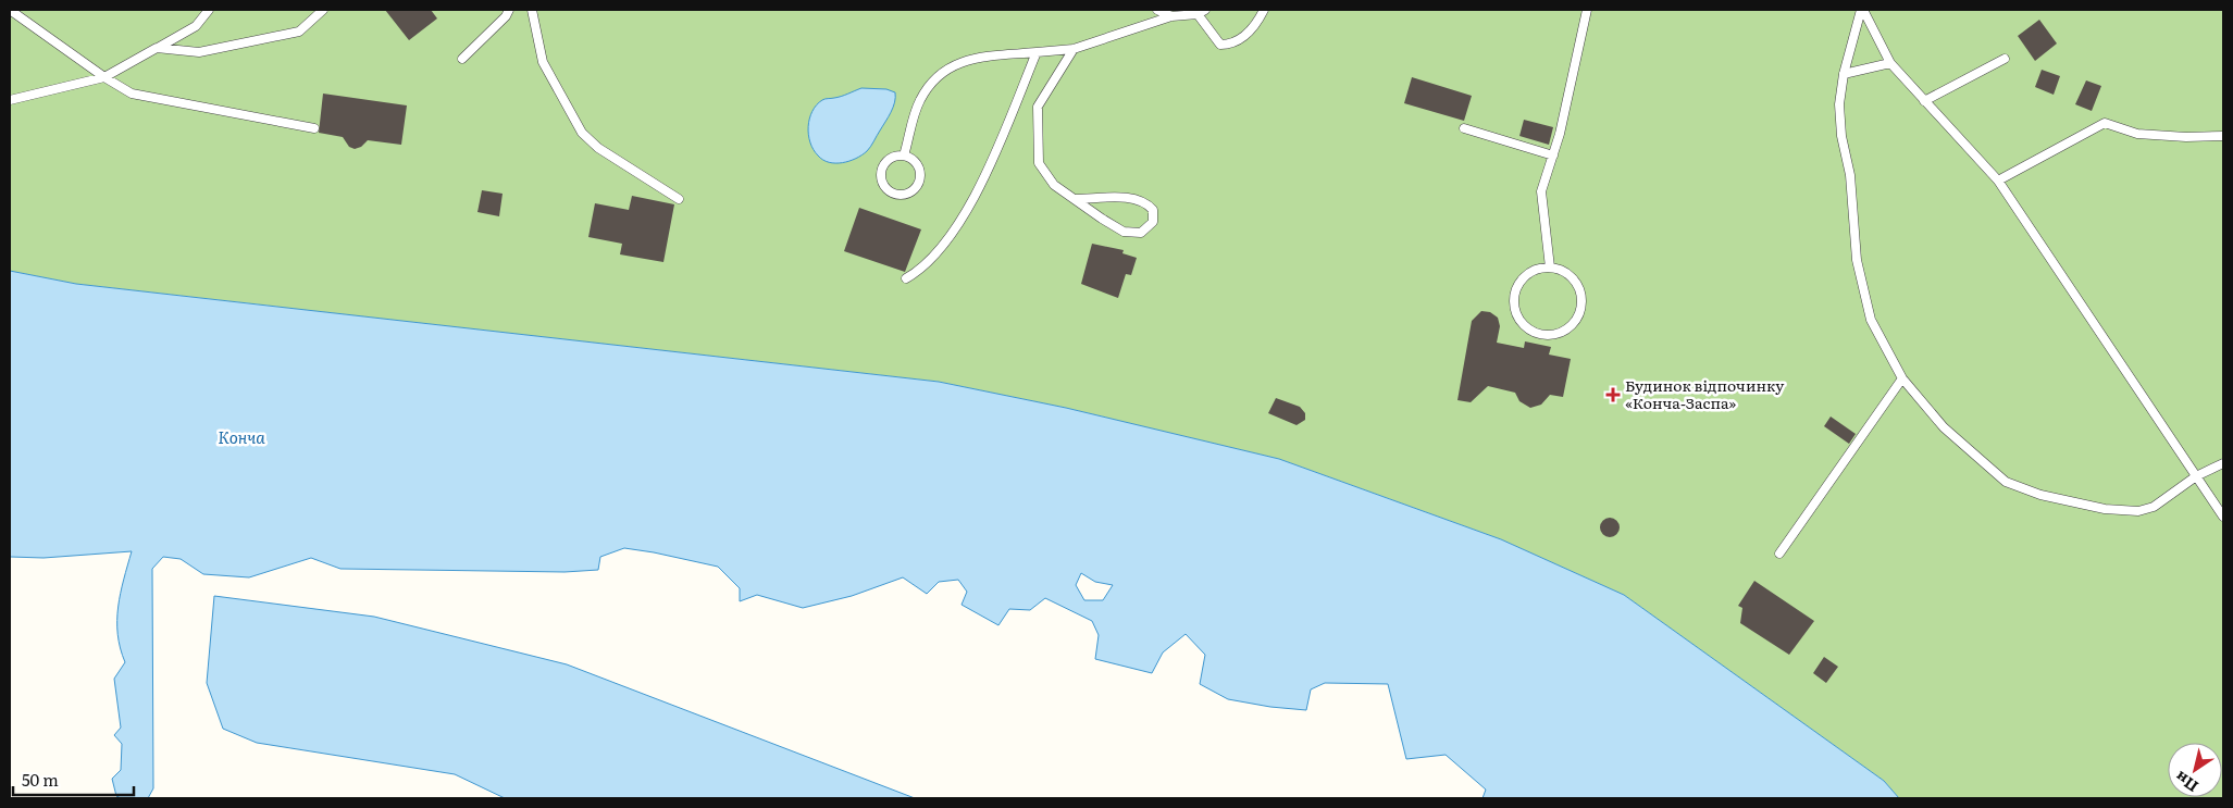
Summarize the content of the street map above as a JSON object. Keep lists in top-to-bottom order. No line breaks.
{"water":["Конча"],"places":{"health":["Будинок відпочинку «Конча-Заспа»"]},"scale_bar":"50 m","north":"bottom left"}
